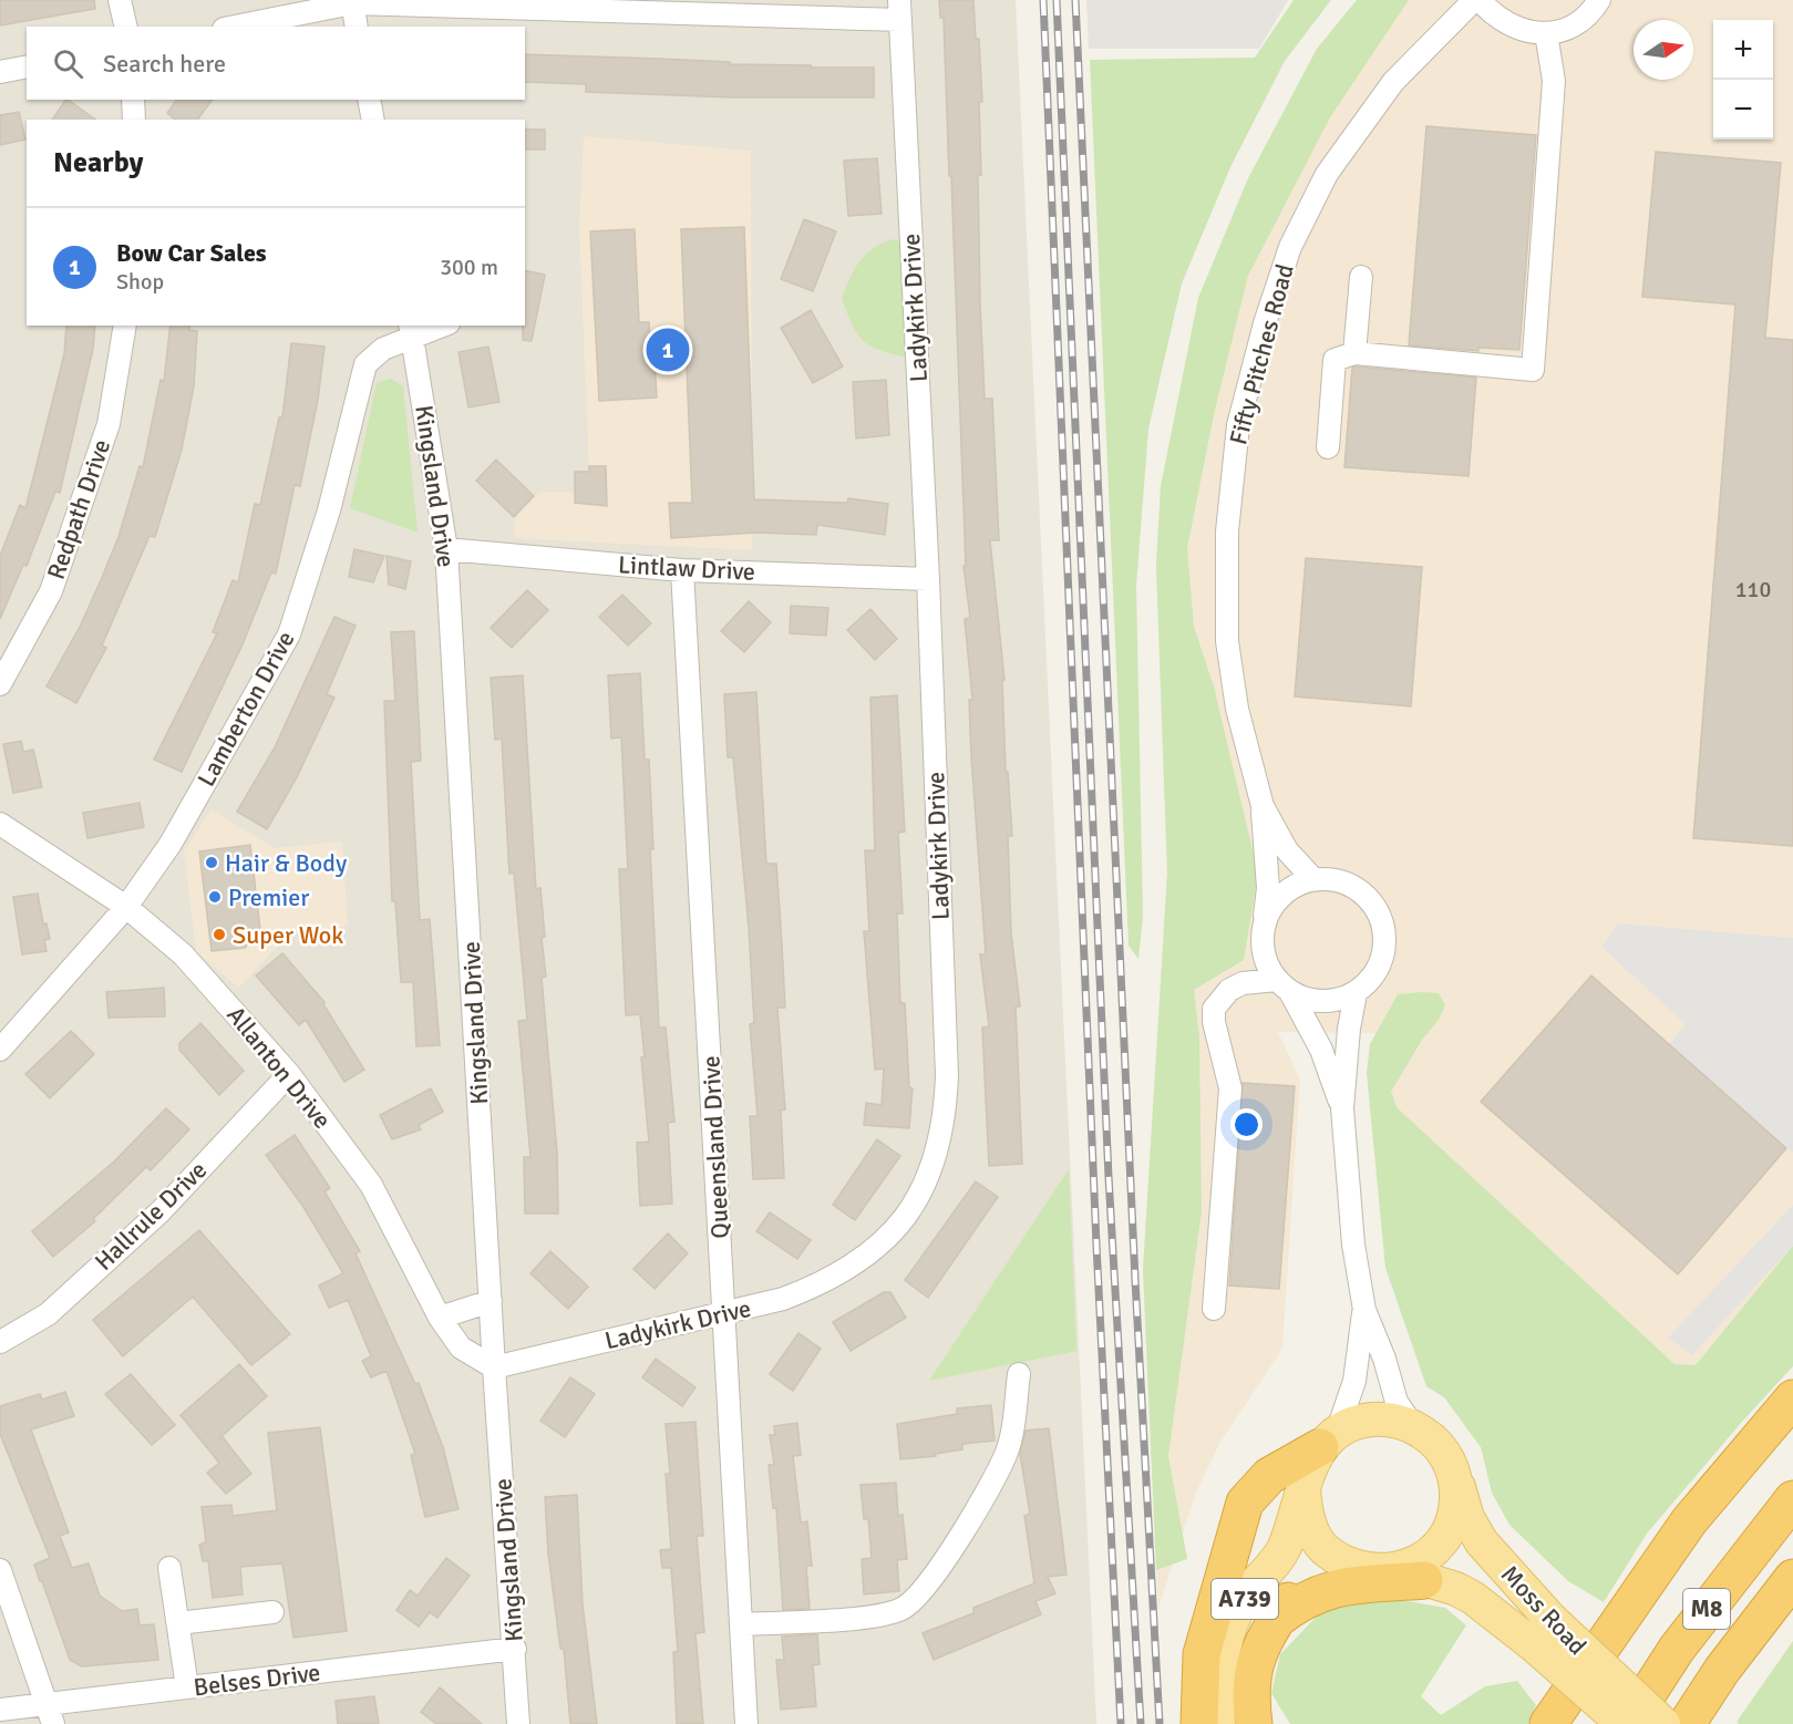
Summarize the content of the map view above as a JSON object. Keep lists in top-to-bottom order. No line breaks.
{"streets":{"highway":["M8"],"main road":["A739","Moss Road"],"street":["Ladykirk Drive","Fifty Pitches Road","Kingsland Drive","Redpath Drive","Lintlaw Drive","Lamberton Drive","Allanton Drive","Queensland Drive","Hallrule Drive","Belses Drive"]},"crossings":[["Ladykirk Drive","Kingsland Drive"],["Ladykirk Drive","Lintlaw Drive"],["Ladykirk Drive","Allanton Drive"],["Ladykirk Drive","Queensland Drive"],["Kingsland Drive","Lintlaw Drive"],["Kingsland Drive","Lamberton Drive"],["Kingsland Drive","Allanton Drive"],["Kingsland Drive","Belses Drive"],["Lintlaw Drive","Queensland Drive"],["Lamberton Drive","Allanton Drive"],["Allanton Drive","Hallrule Drive"],["A739","Moss Road"],["M8","Moss Road"]],"places":["Hair & Body","Premier","Super Wok"],"house_numbers":["110"],"north":"right","page":{"map_buttons":["+","−"],"search":"Search here","heading":"Nearby","list":[{"mark":"1","name":"Bow Car Sales","note":"Shop","value":"300 m"}],"pins":"1"}}
